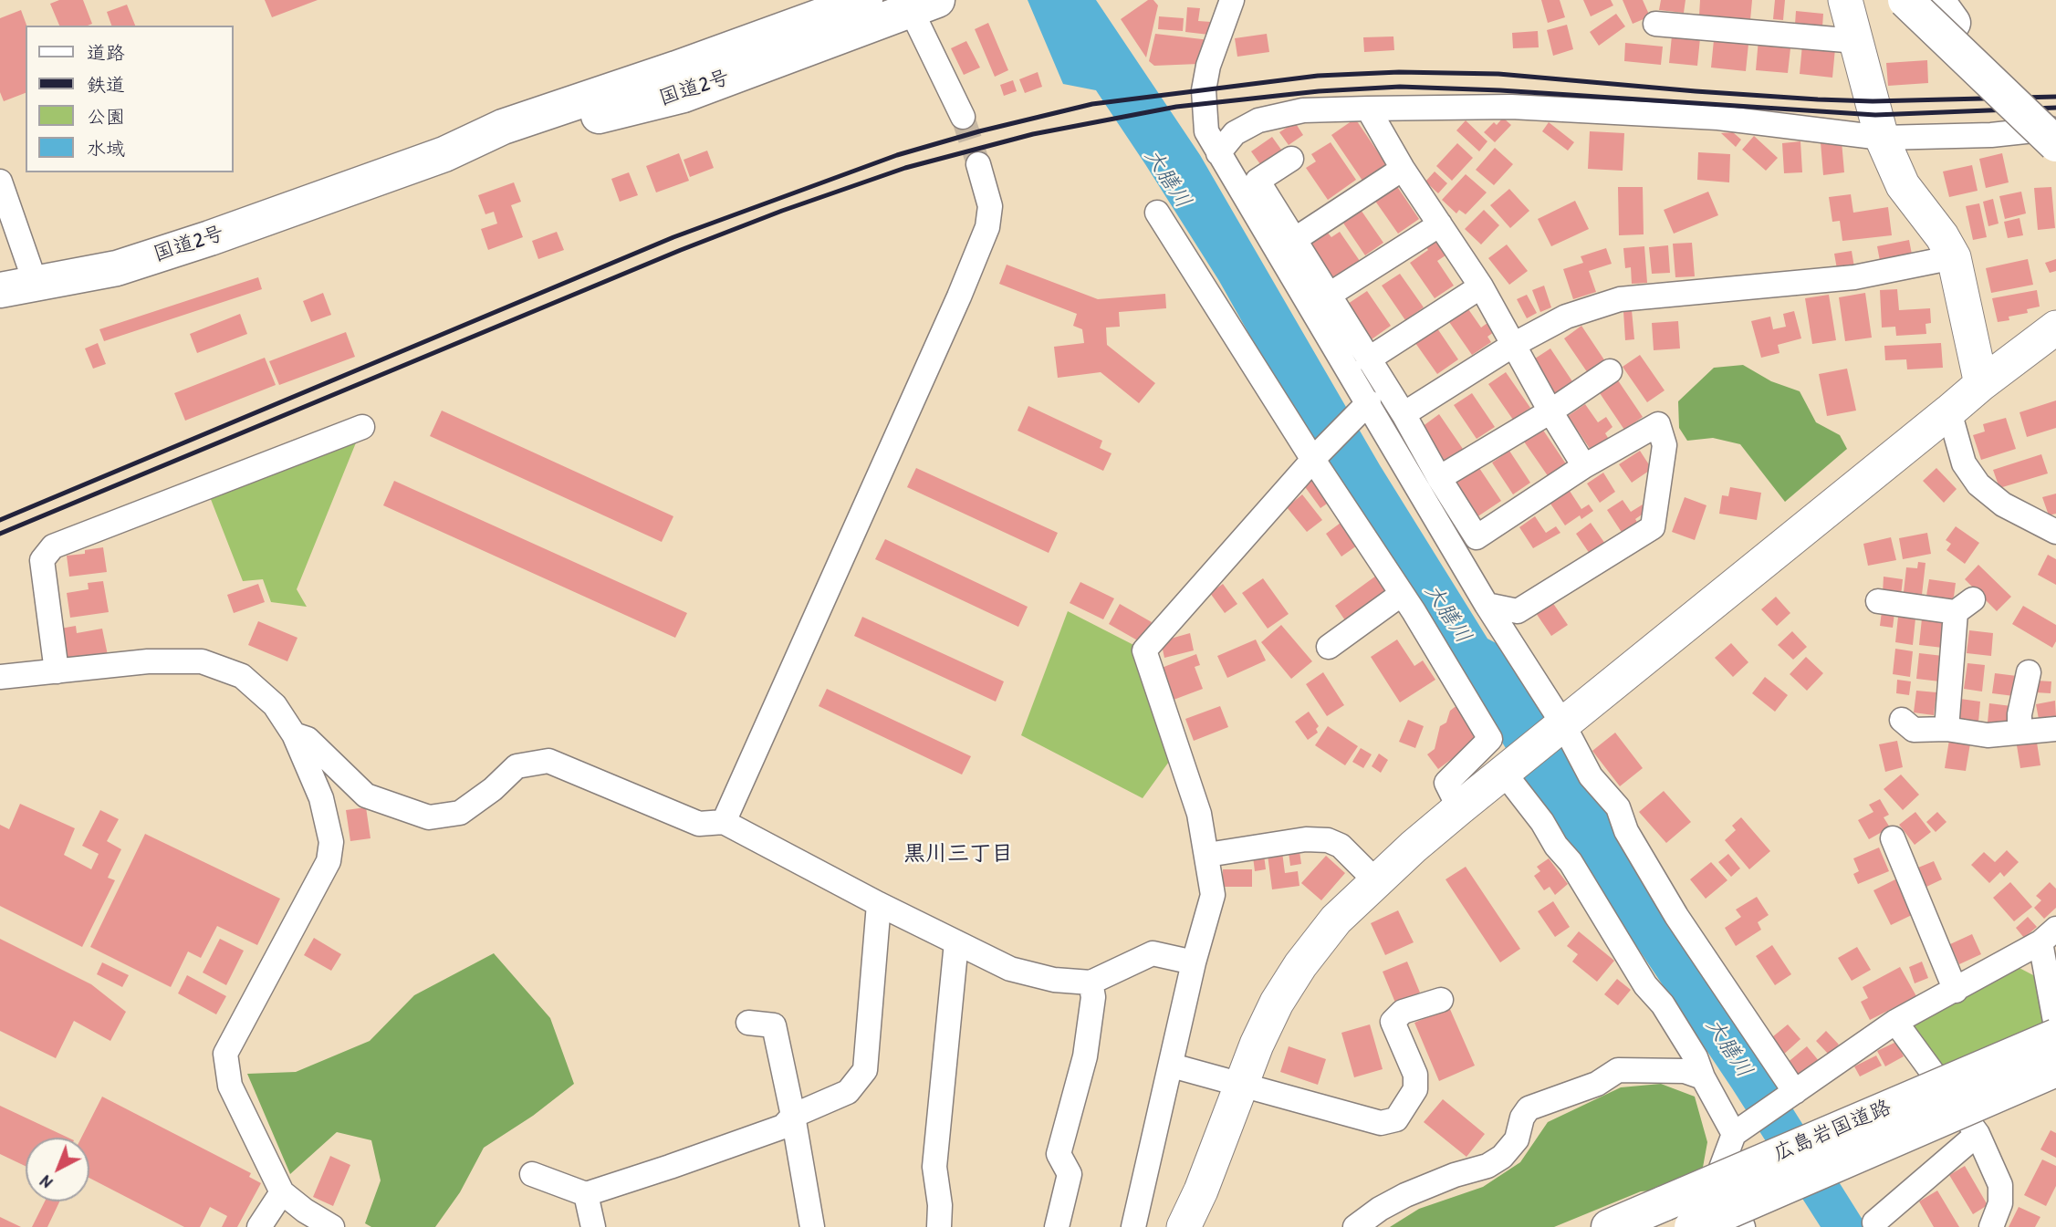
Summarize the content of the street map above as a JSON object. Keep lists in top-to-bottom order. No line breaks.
{"streets":{"highway":["国道2号","広島岩国道路"]},"districts":["黒川三丁目"],"water":["大膳川"],"legend":["道路","鉄道","公園","水域"],"north":"bottom left"}
